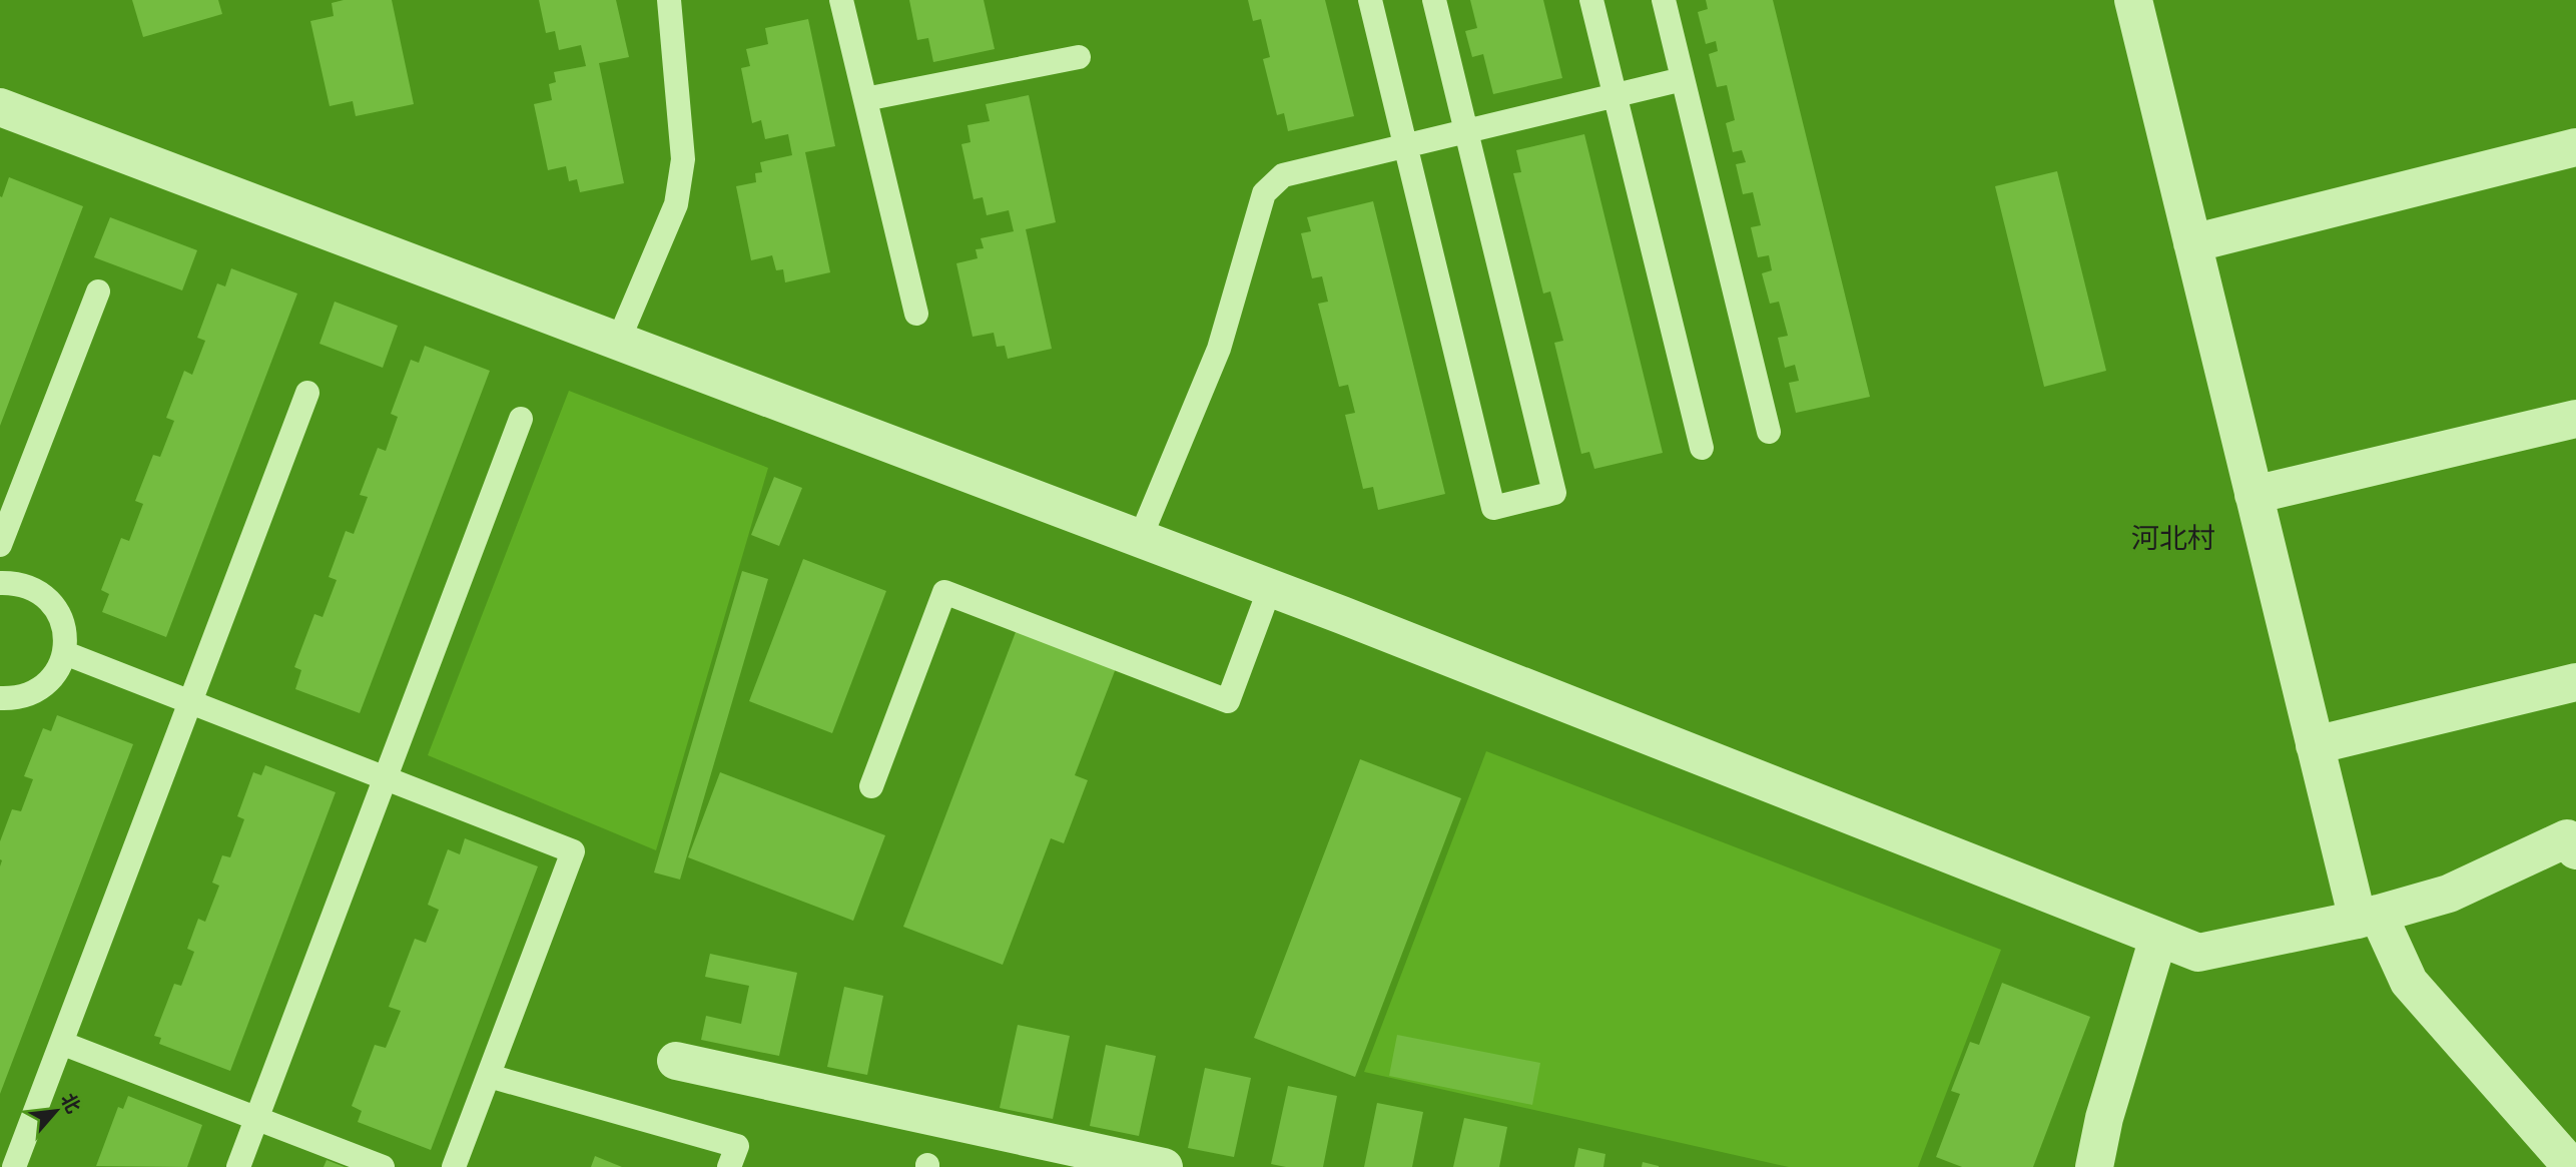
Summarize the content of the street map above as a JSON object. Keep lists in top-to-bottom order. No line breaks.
{"districts":["河北村"],"north":"top right"}
